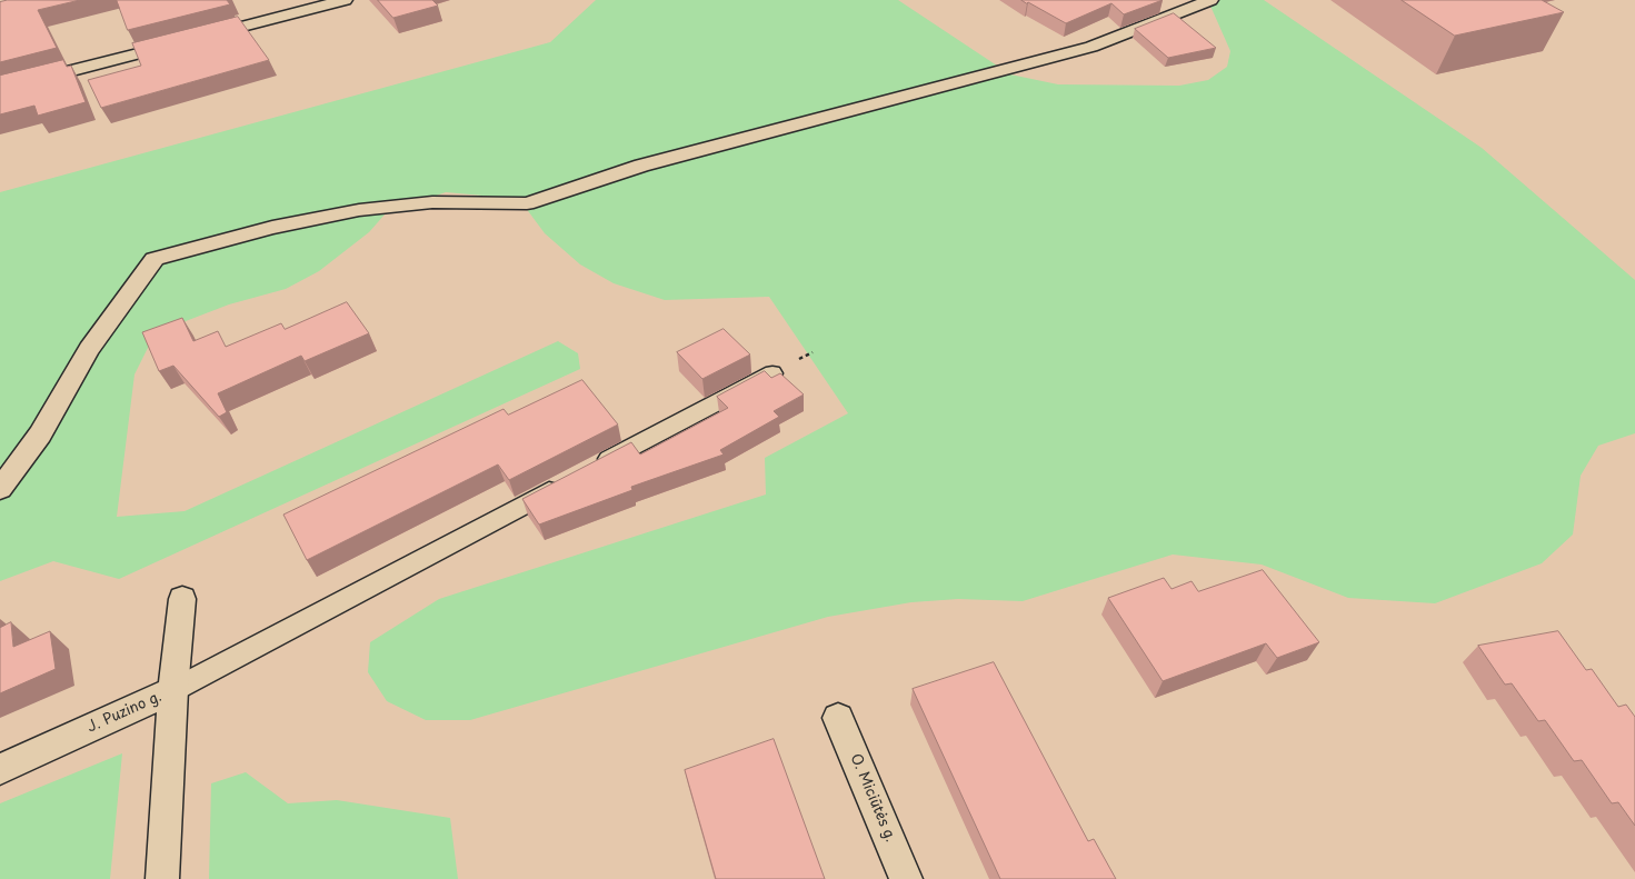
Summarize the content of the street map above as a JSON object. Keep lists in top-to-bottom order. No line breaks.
{"streets":{"street":["J. Puzino g.","O. Miciūtės g."]}}
